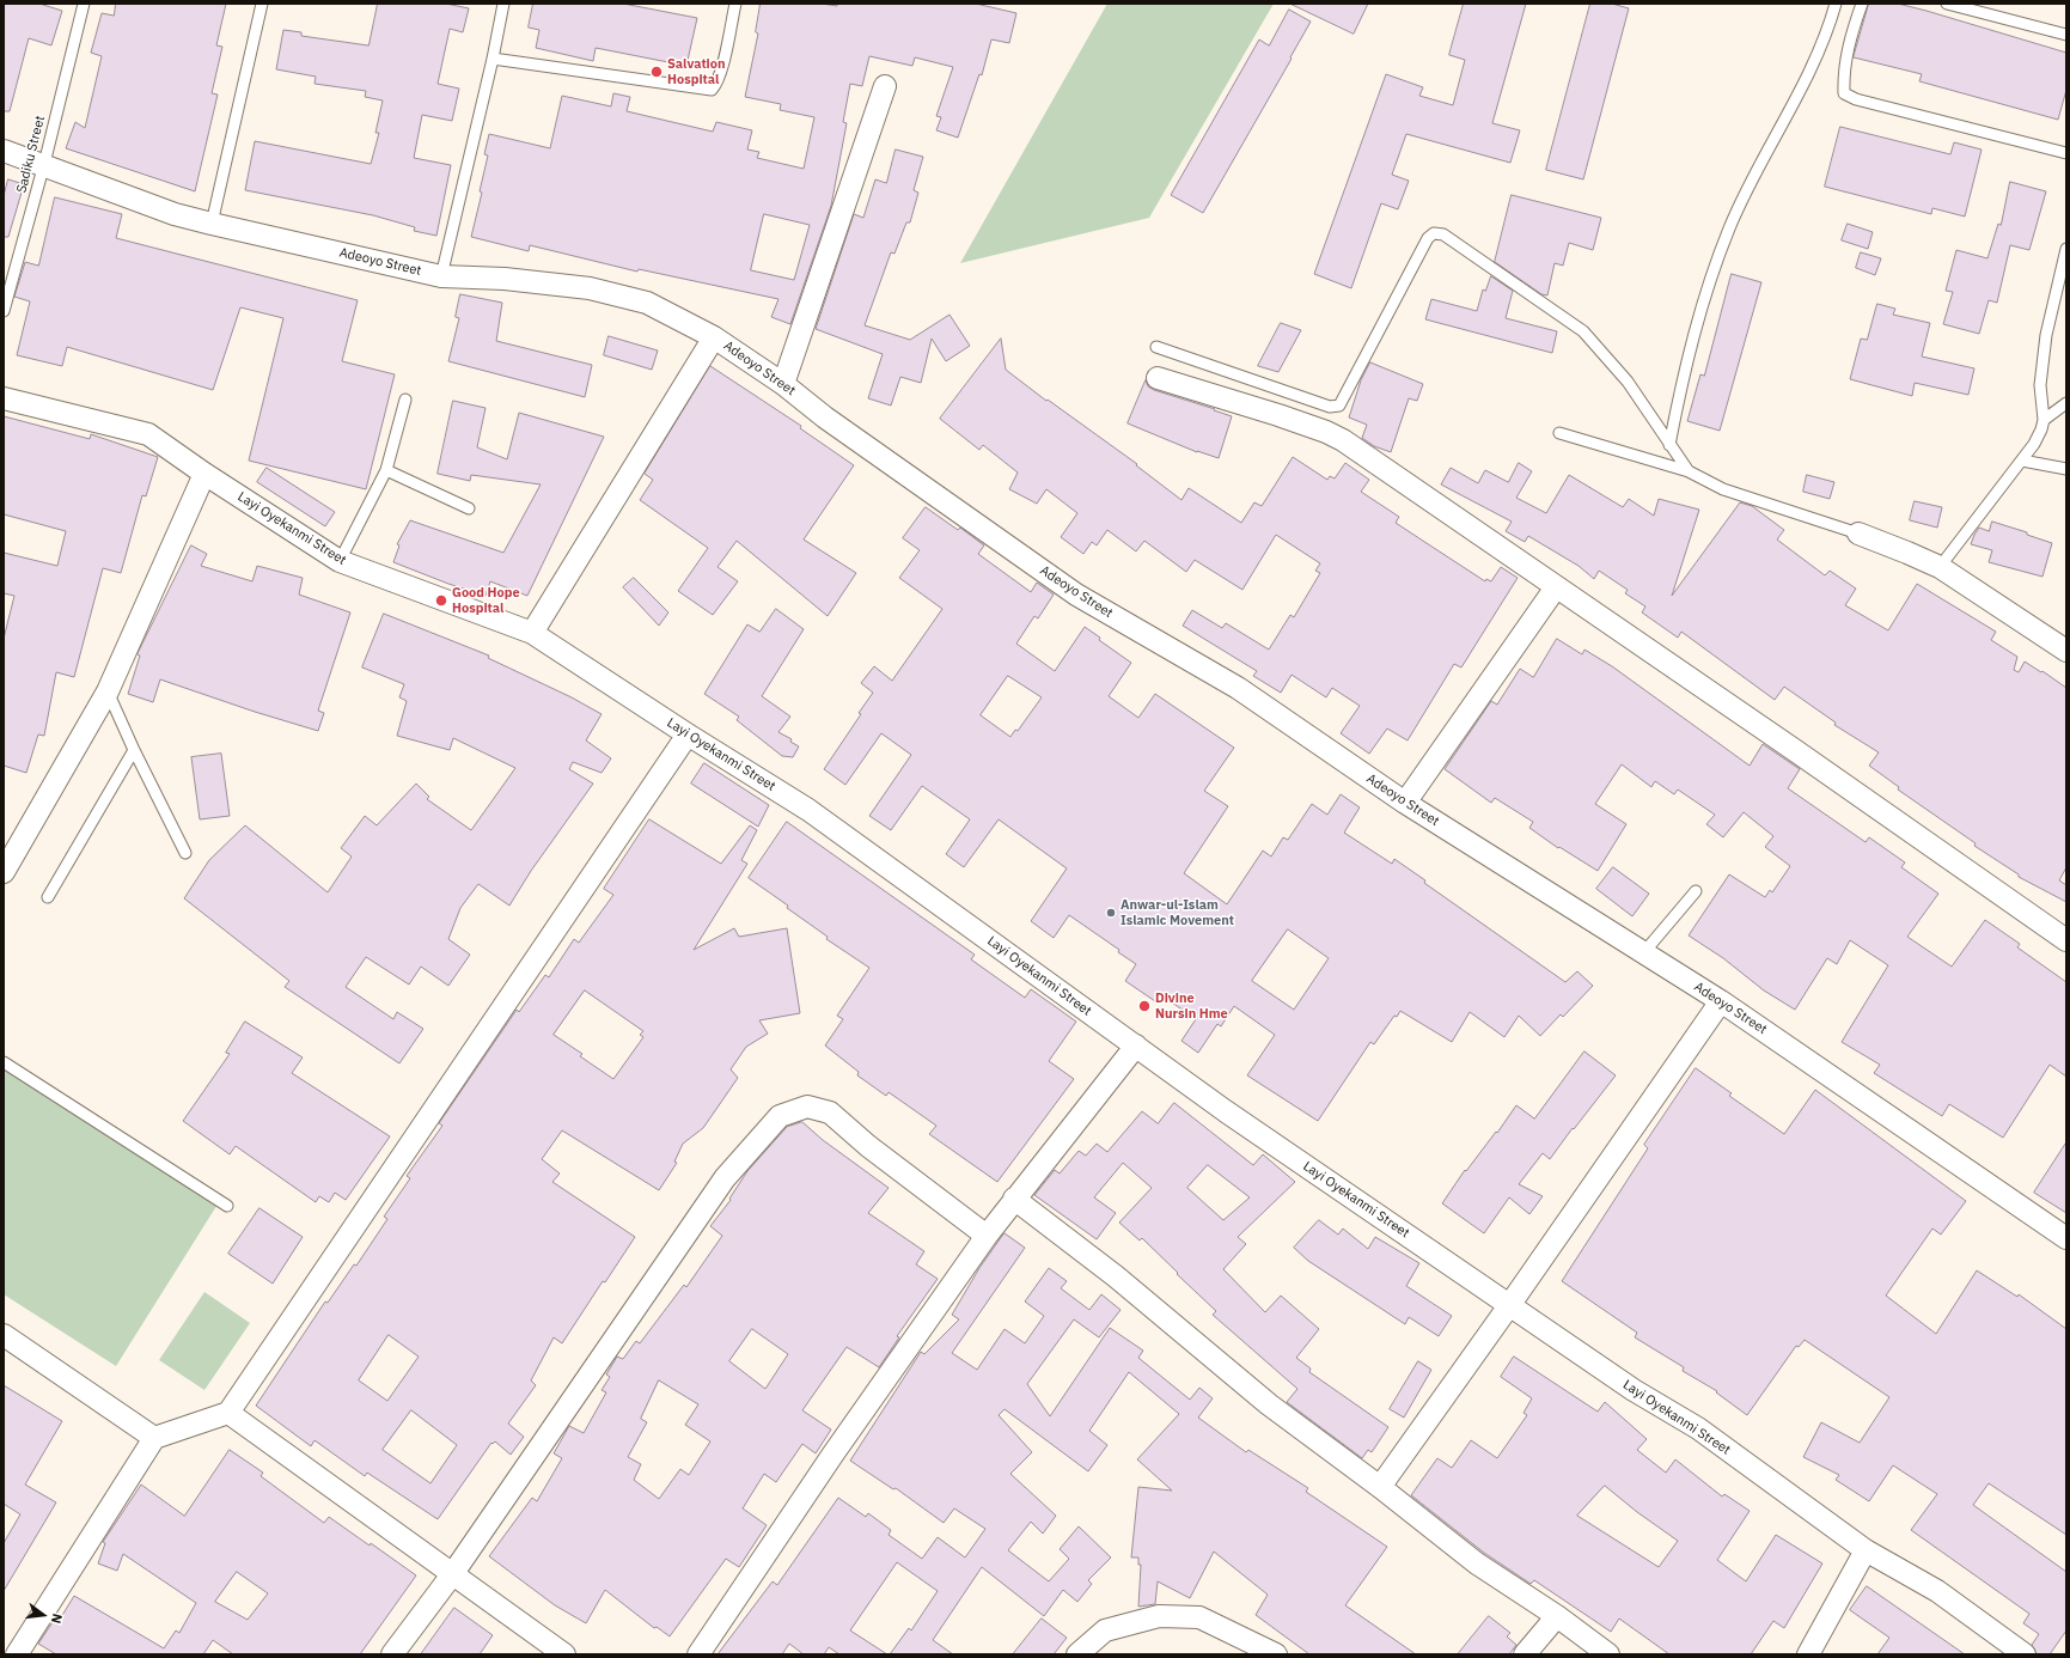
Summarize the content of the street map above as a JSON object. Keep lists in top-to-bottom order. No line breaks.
{"streets":{"street":["Adeoyo Street","Layi Oyekanmi Street"],"lane":["Sadiku Street"]},"crossings":[["Sadiku Street","Adeoyo Street"]],"places":["Salvation Hospital","Good Hope Hospital","Anwar-ul-Islam Islamic Movement","Divine Nursin Hme"],"north":"right"}
